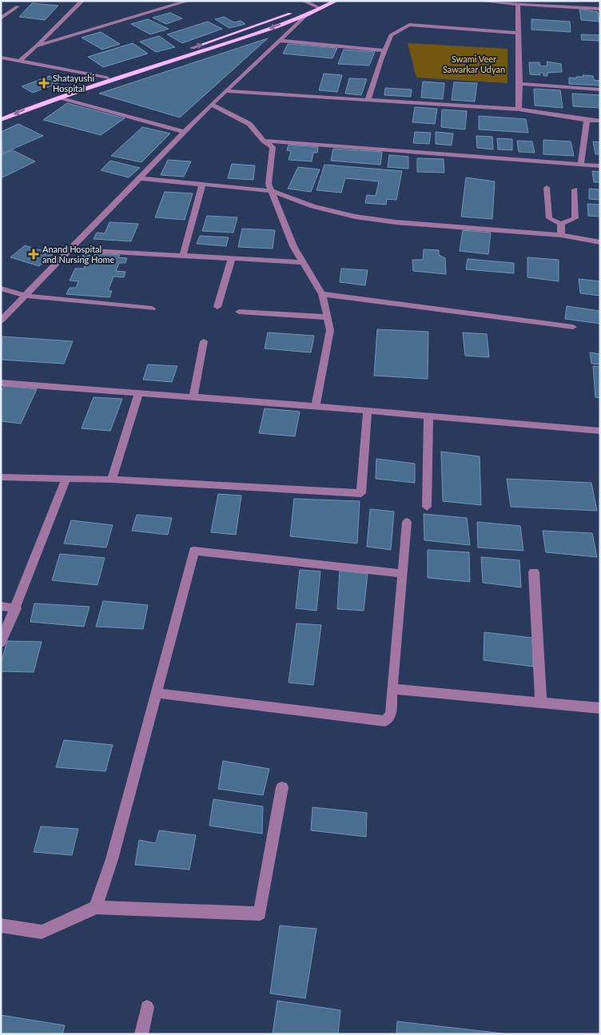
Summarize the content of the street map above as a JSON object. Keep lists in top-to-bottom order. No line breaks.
{"parks":["Swami Veer Sawarkar Udyan"],"places":{"health":["Shatayushi Hospital","Anand Hospital and Nursing Home"]}}
